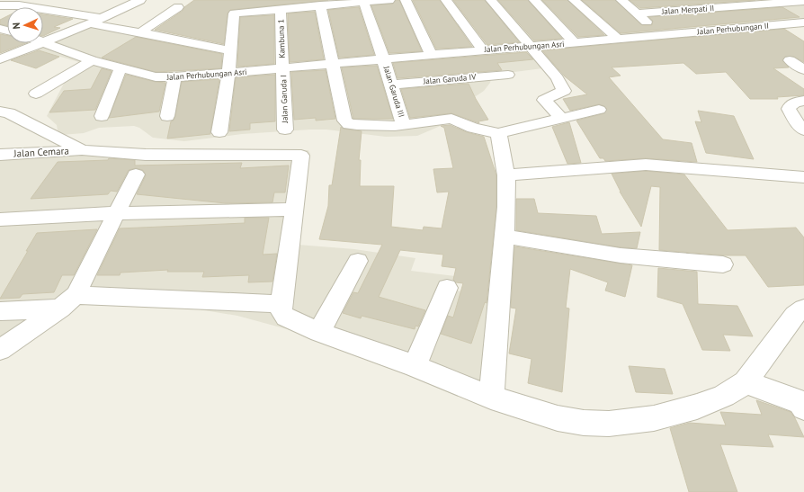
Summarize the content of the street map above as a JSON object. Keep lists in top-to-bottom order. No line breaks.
{"streets":{"street":["Jalan Merpati II","Jalan Perhubungan II","Kambuna 1","Jalan Perhubungan Asri","Jalan Garuda IV","Jalan Garuda III","Jalan Garuda I","Jalan Cemara"]},"crossings":[["Jalan Perhubungan II","Jalan Perhubungan Asri"],["Kambuna 1","Jalan Perhubungan Asri"],["Kambuna 1","Jalan Garuda I"],["Jalan Perhubungan Asri","Jalan Garuda III"],["Jalan Perhubungan Asri","Jalan Garuda I"],["Jalan Garuda IV","Jalan Garuda III"]],"north":"left"}
